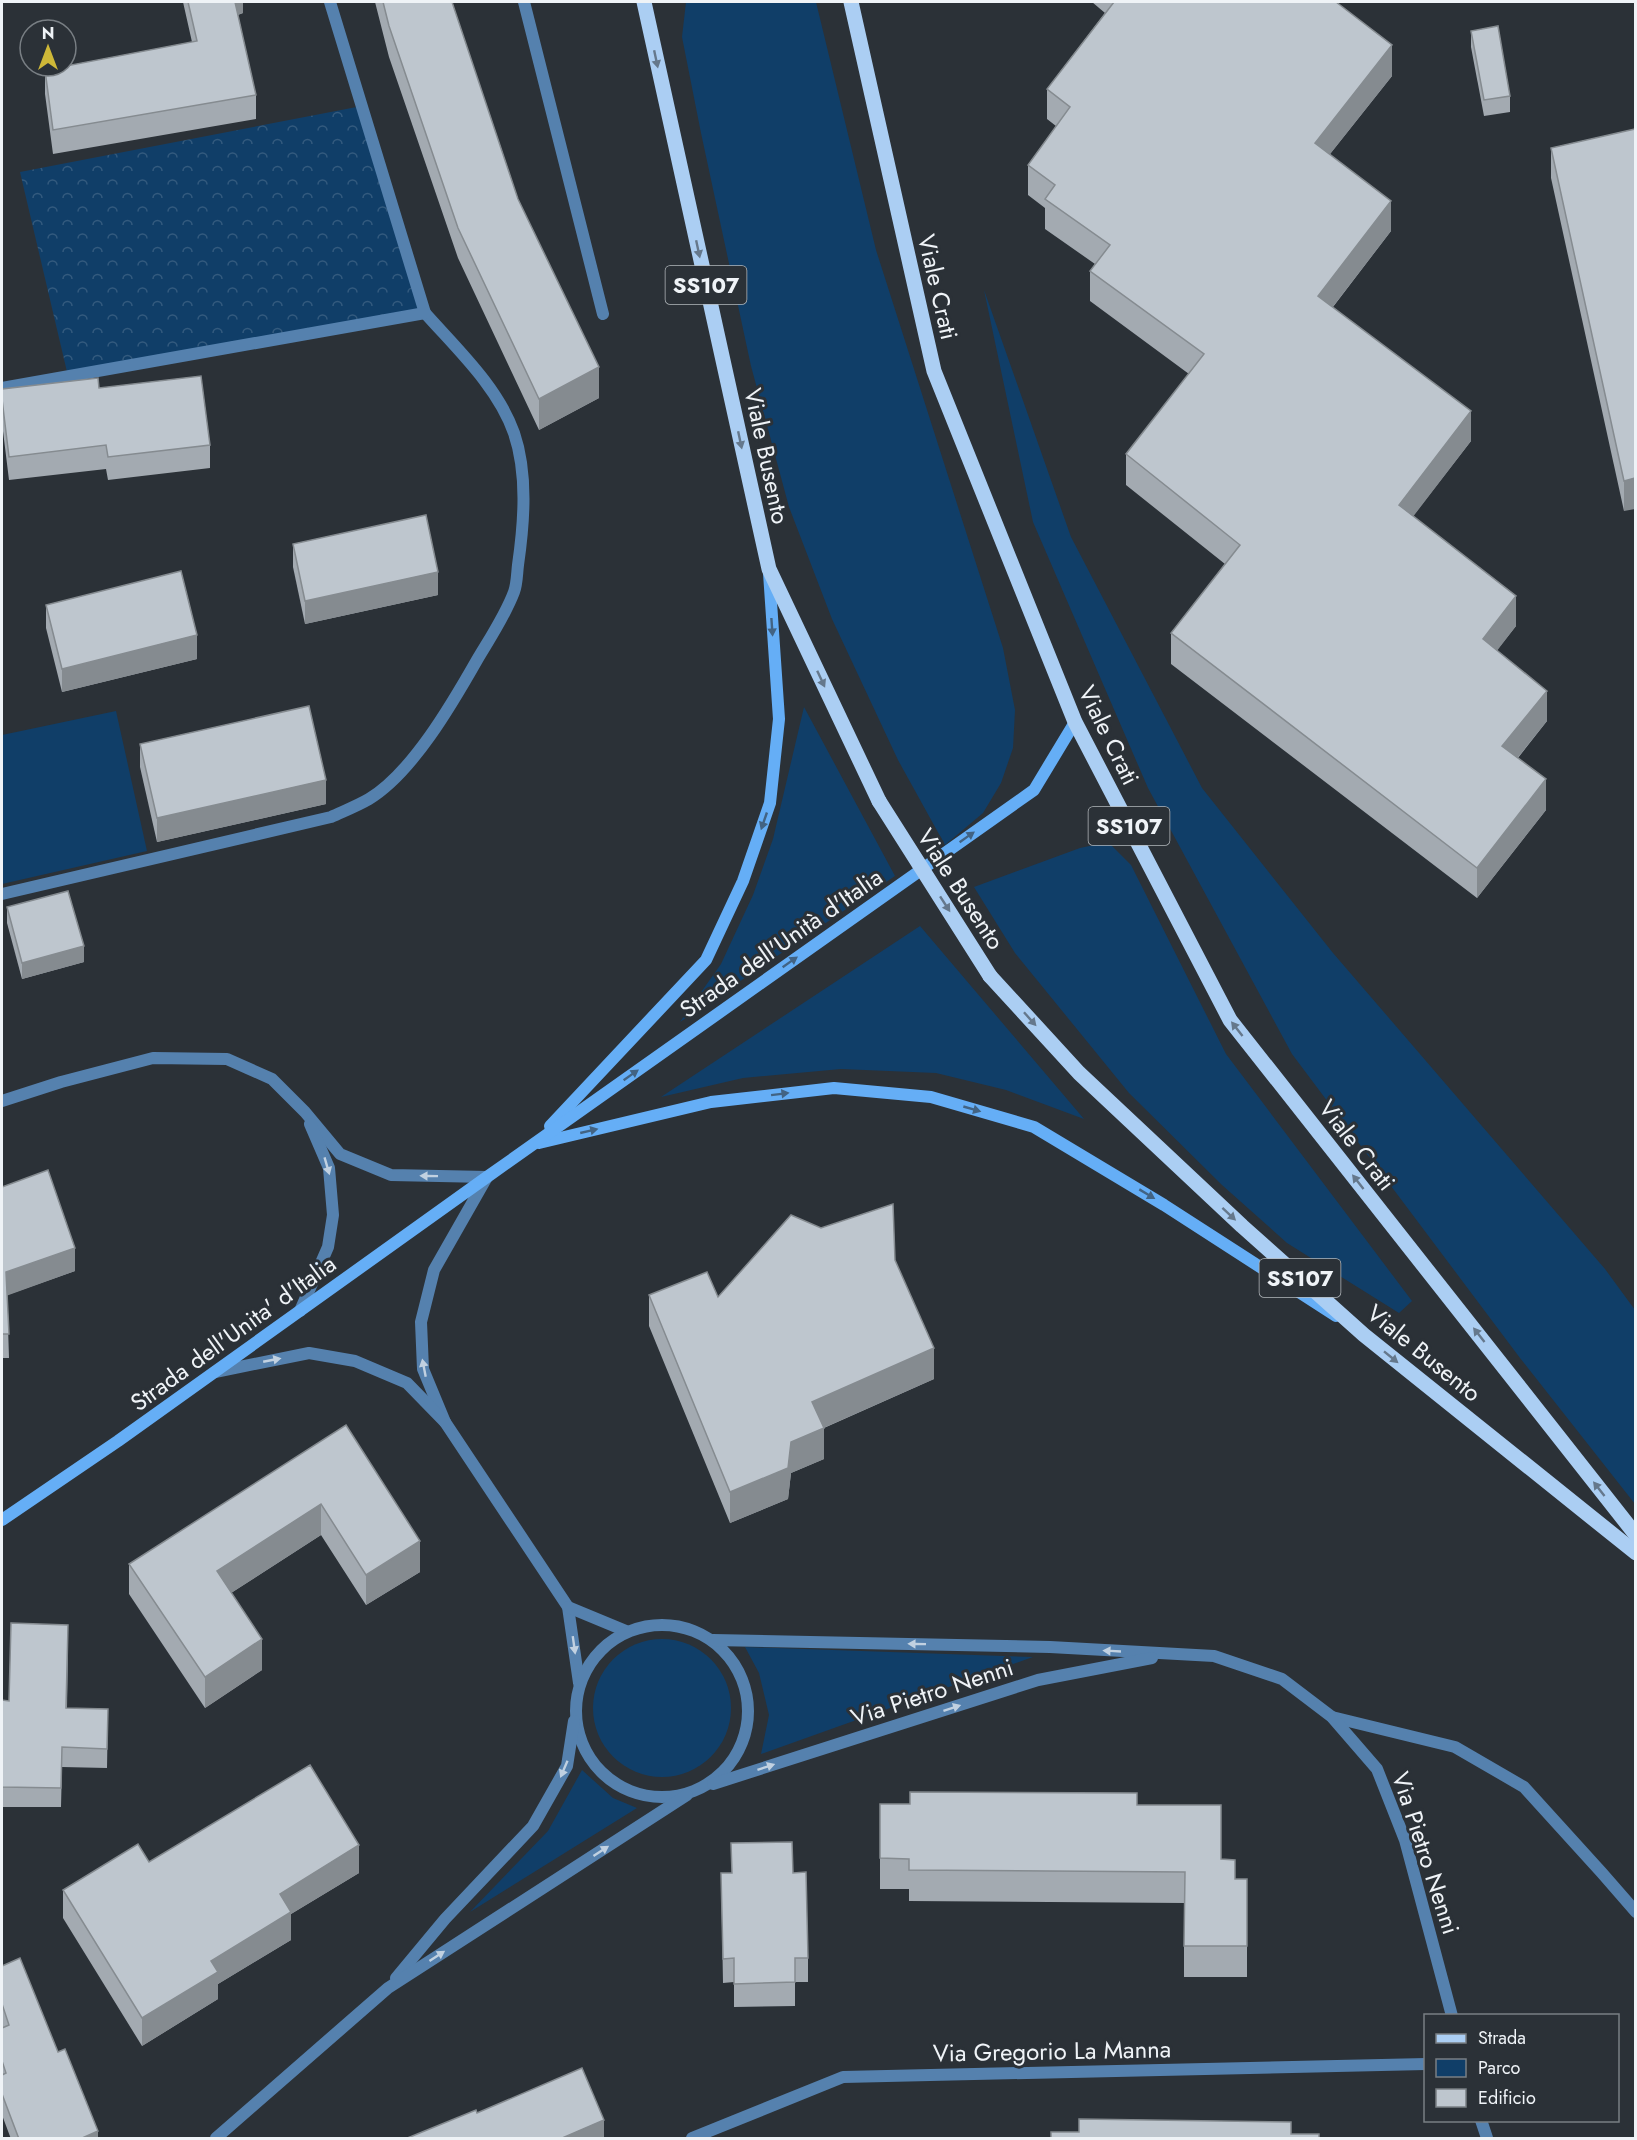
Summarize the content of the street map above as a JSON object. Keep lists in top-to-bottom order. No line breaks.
{"streets":{"main road":["SS107","Viale Crati","Viale Busento","Strada dell'Unità d'Italia","Strada dell'Unita' d'Italia"],"street":["Via Pietro Nenni","Via Gregorio La Manna"]},"crossings":[["Viale Crati","Strada dell'Unità d'Italia"],["Strada dell'Unità d'Italia","Strada dell'Unita' d'Italia"]],"one_way":["Viale Crati","Viale Busento","Strada dell'Unità d'Italia"],"legend":["Strada","Parco","Edificio"],"north":"top"}
